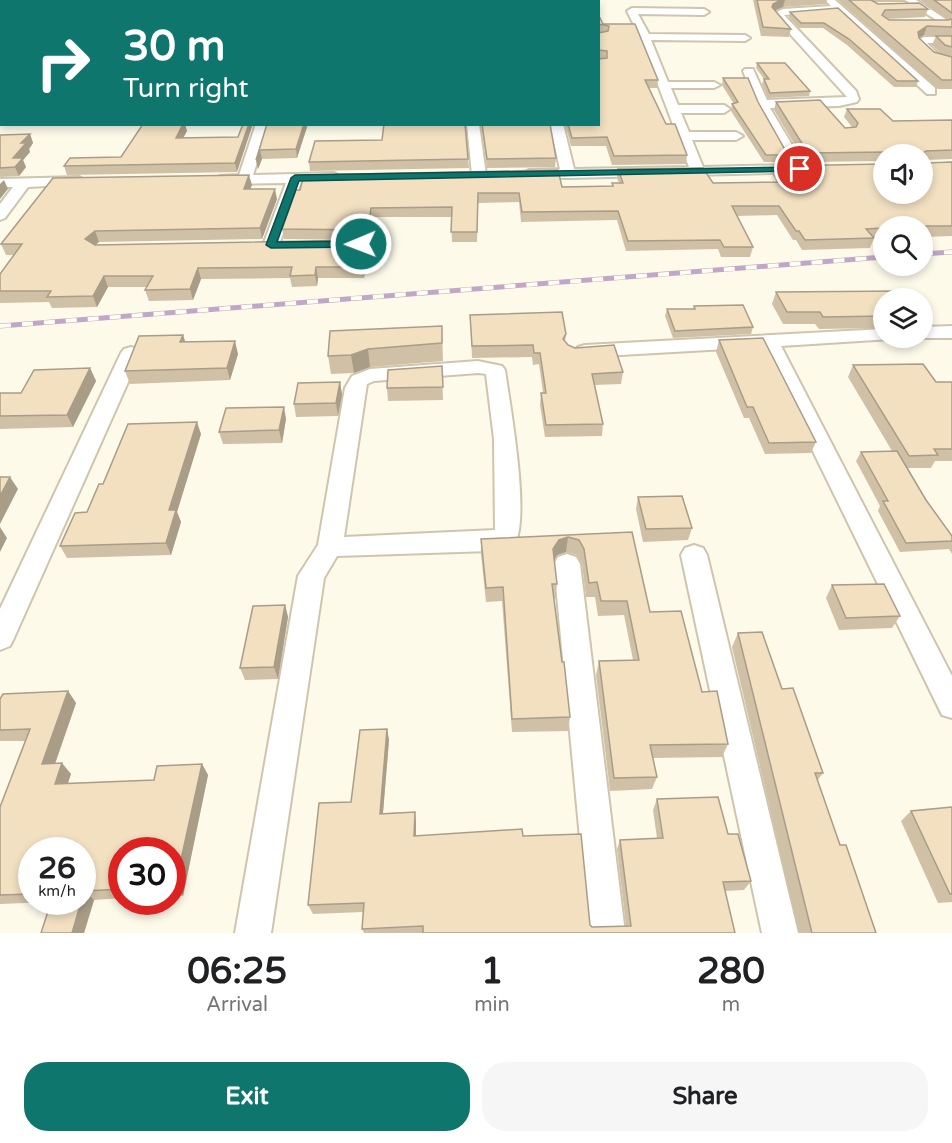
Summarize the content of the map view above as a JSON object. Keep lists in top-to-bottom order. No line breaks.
{"page":{"turn":["30 m","Turn right"],"speed":"26 km/h","limit":"30","eta":["06:25","Arrival","1","min","280","m"],"buttons":["Exit","Share"]}}
